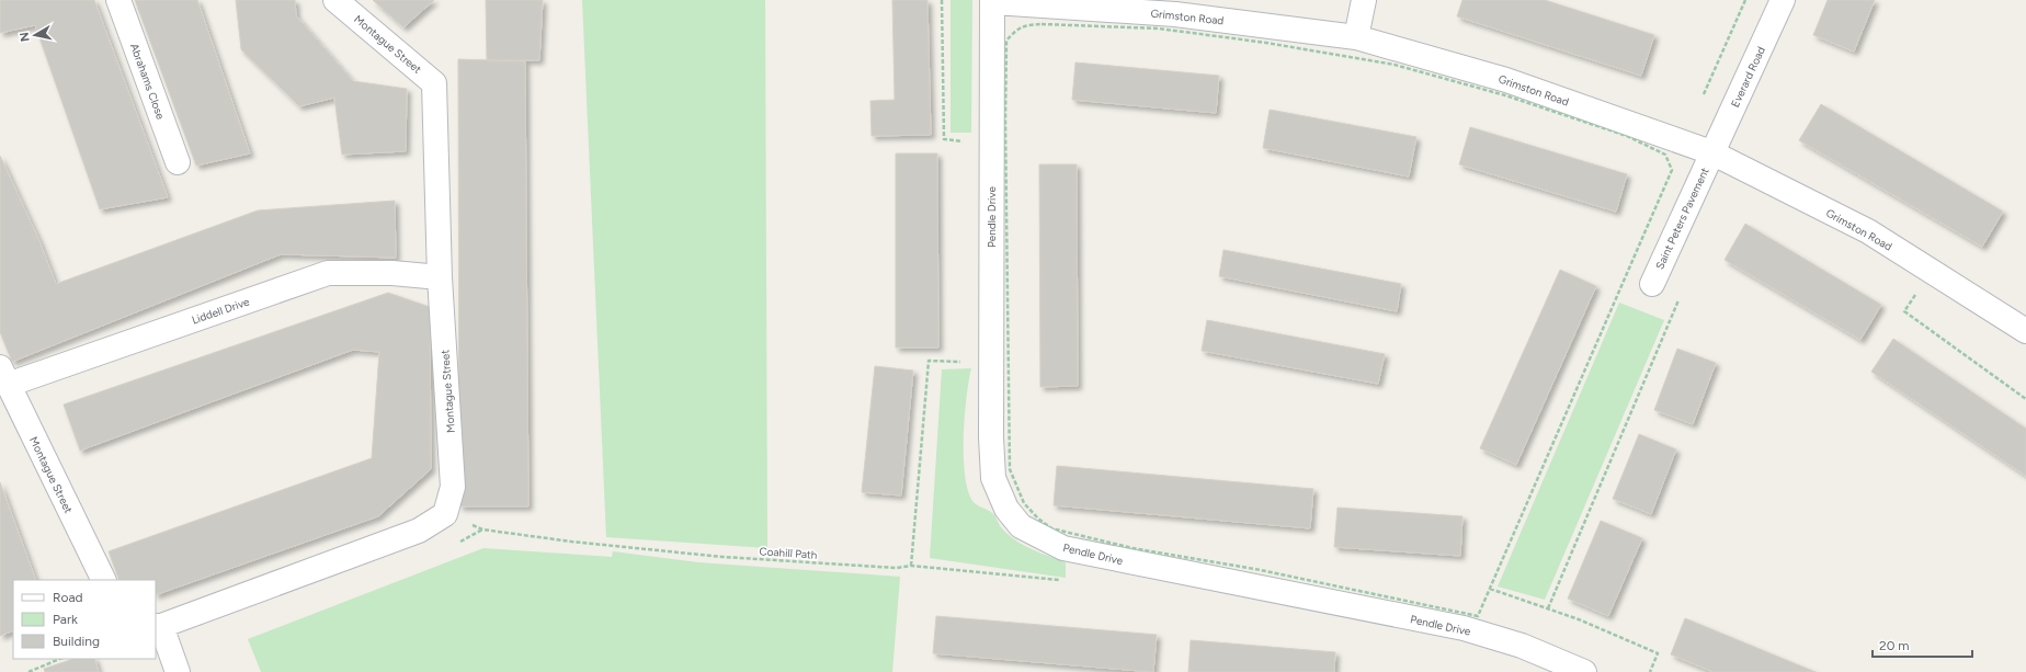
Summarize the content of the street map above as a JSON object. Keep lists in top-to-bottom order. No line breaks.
{"streets":{"street":["Grimston Road","Montague Street","Everard Road","Abrahams Close","Pendle Drive","Saint Peters Pavement","Liddell Drive"],"path":["Coahill Path"]},"crossings":[["Grimston Road","Everard Road"],["Grimston Road","Pendle Drive"],["Grimston Road","Saint Peters Pavement"],["Montague Street","Liddell Drive"],["Montague Street","Coahill Path"],["Everard Road","Saint Peters Pavement"]],"legend":["Road","Park","Building"],"scale_bar":"20 m","north":"left"}
